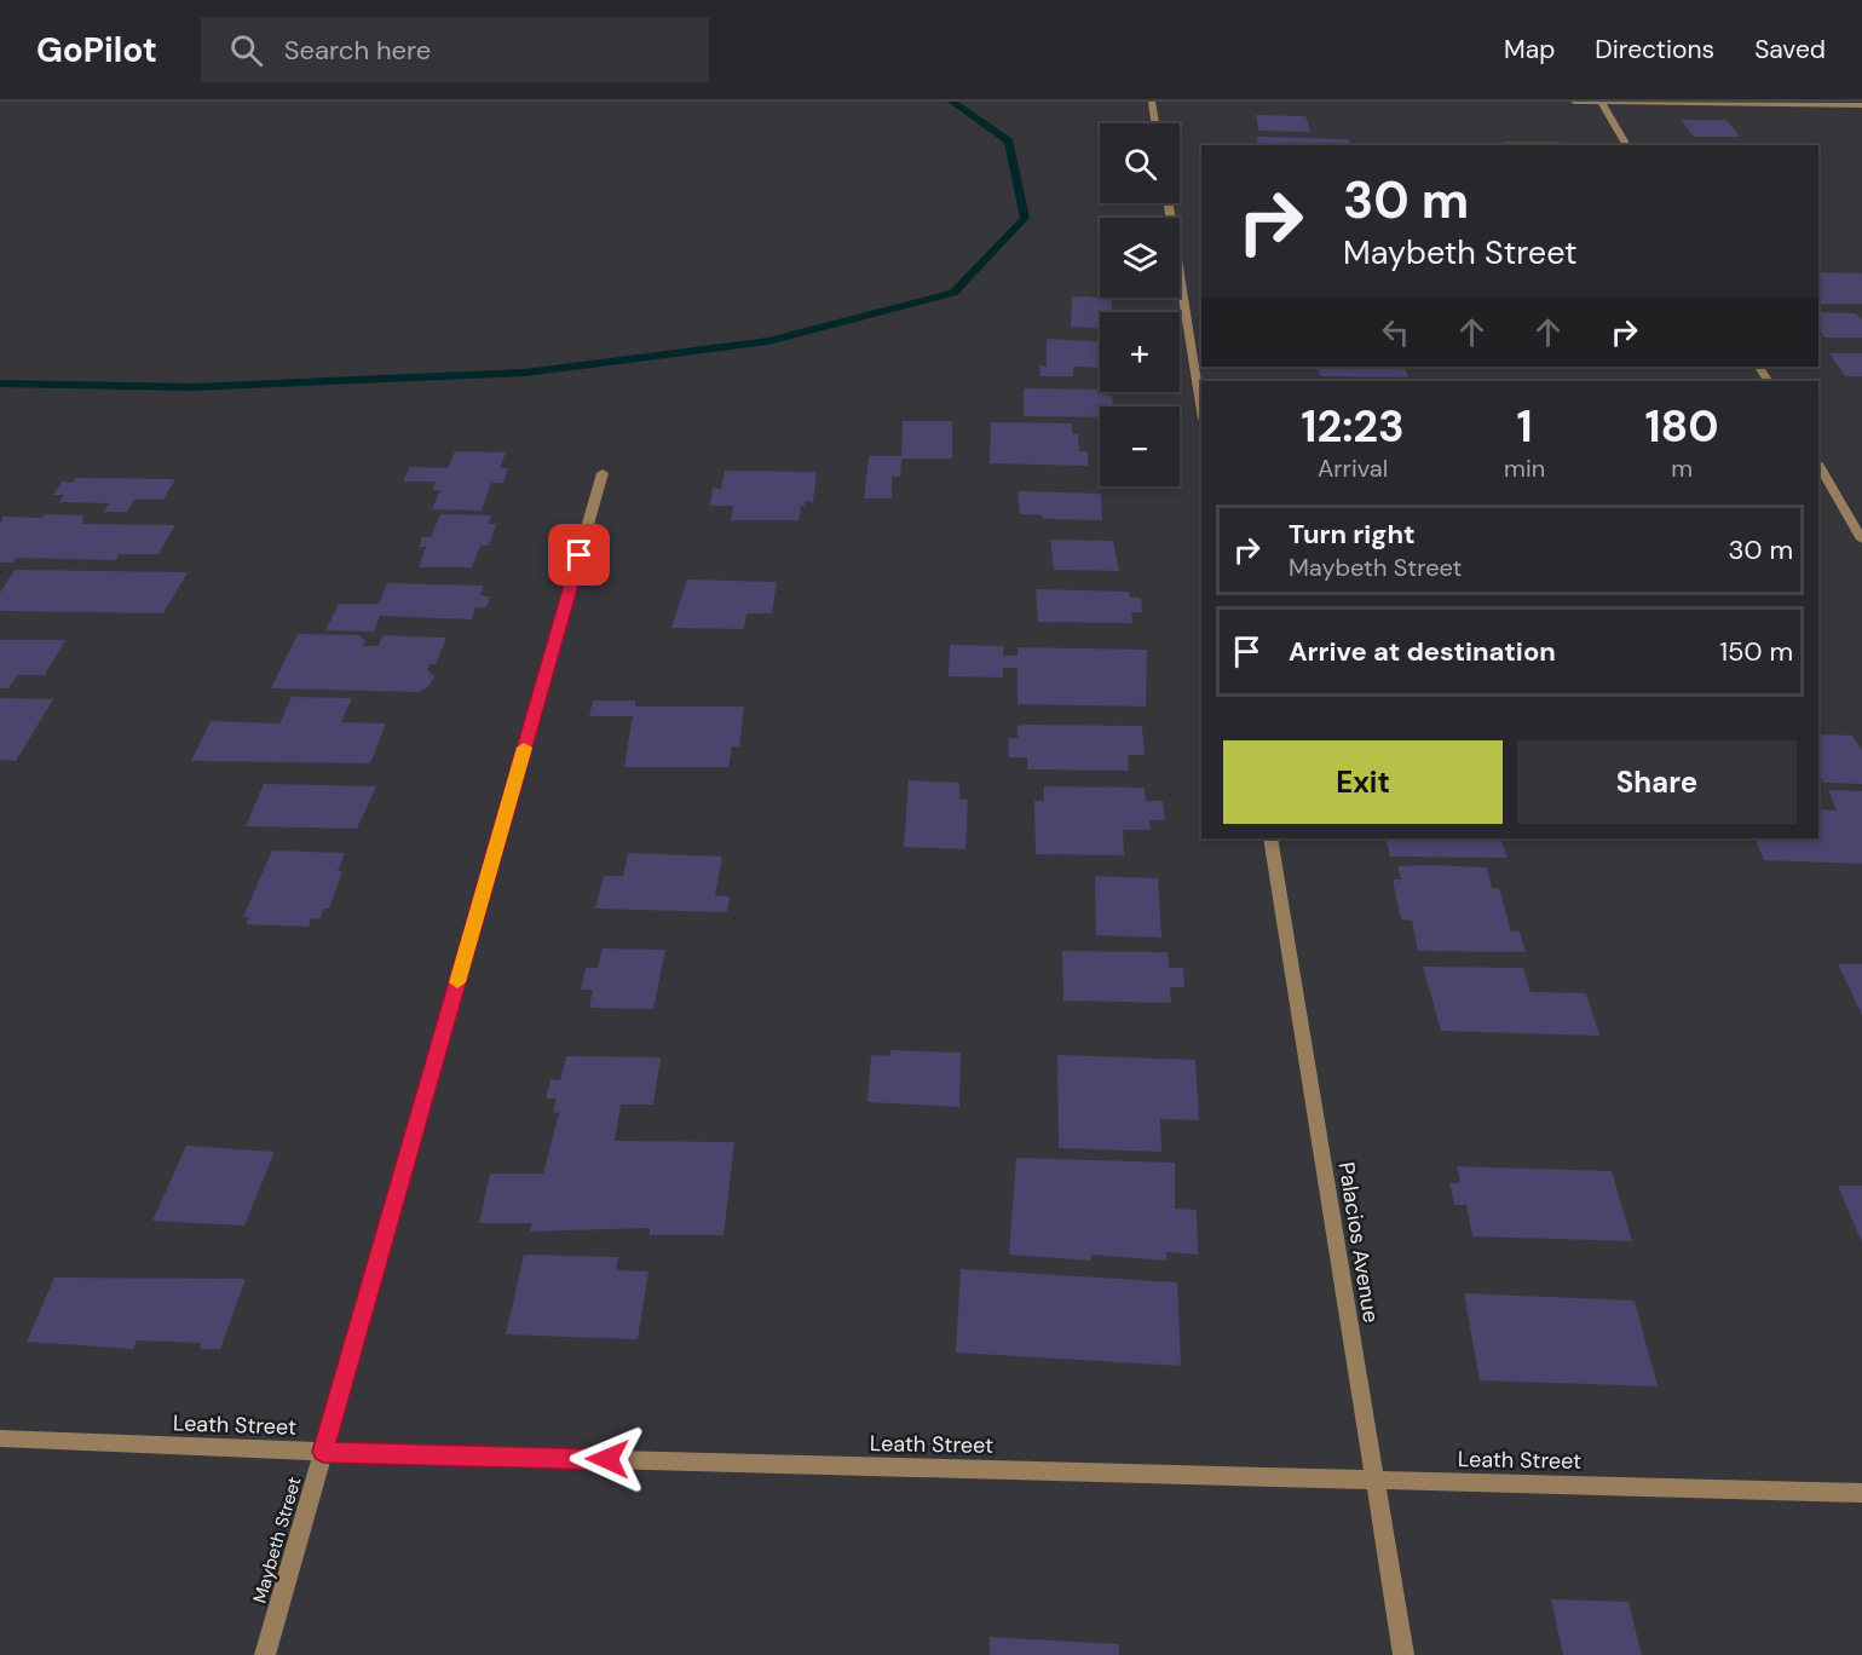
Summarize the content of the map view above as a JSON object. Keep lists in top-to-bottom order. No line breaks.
{"streets":{"street":["Palacios Avenue","Leath Street","Maybeth Street"]},"crossings":[["Palacios Avenue","Leath Street"],["Leath Street","Maybeth Street"]],"page":{"header":"GoPilot","search":"Search here","nav":["Map","Directions","Saved"],"map_buttons":["+","−"],"turn":["30 m","Maybeth Street"],"eta":["12:23","Arrival","1","min","180","m"],"list":[{"name":"Turn right","note":"Maybeth Street","value":"30 m"},{"name":"Arrive at destination","value":"150 m"}],"buttons":["Exit","Share"]}}
